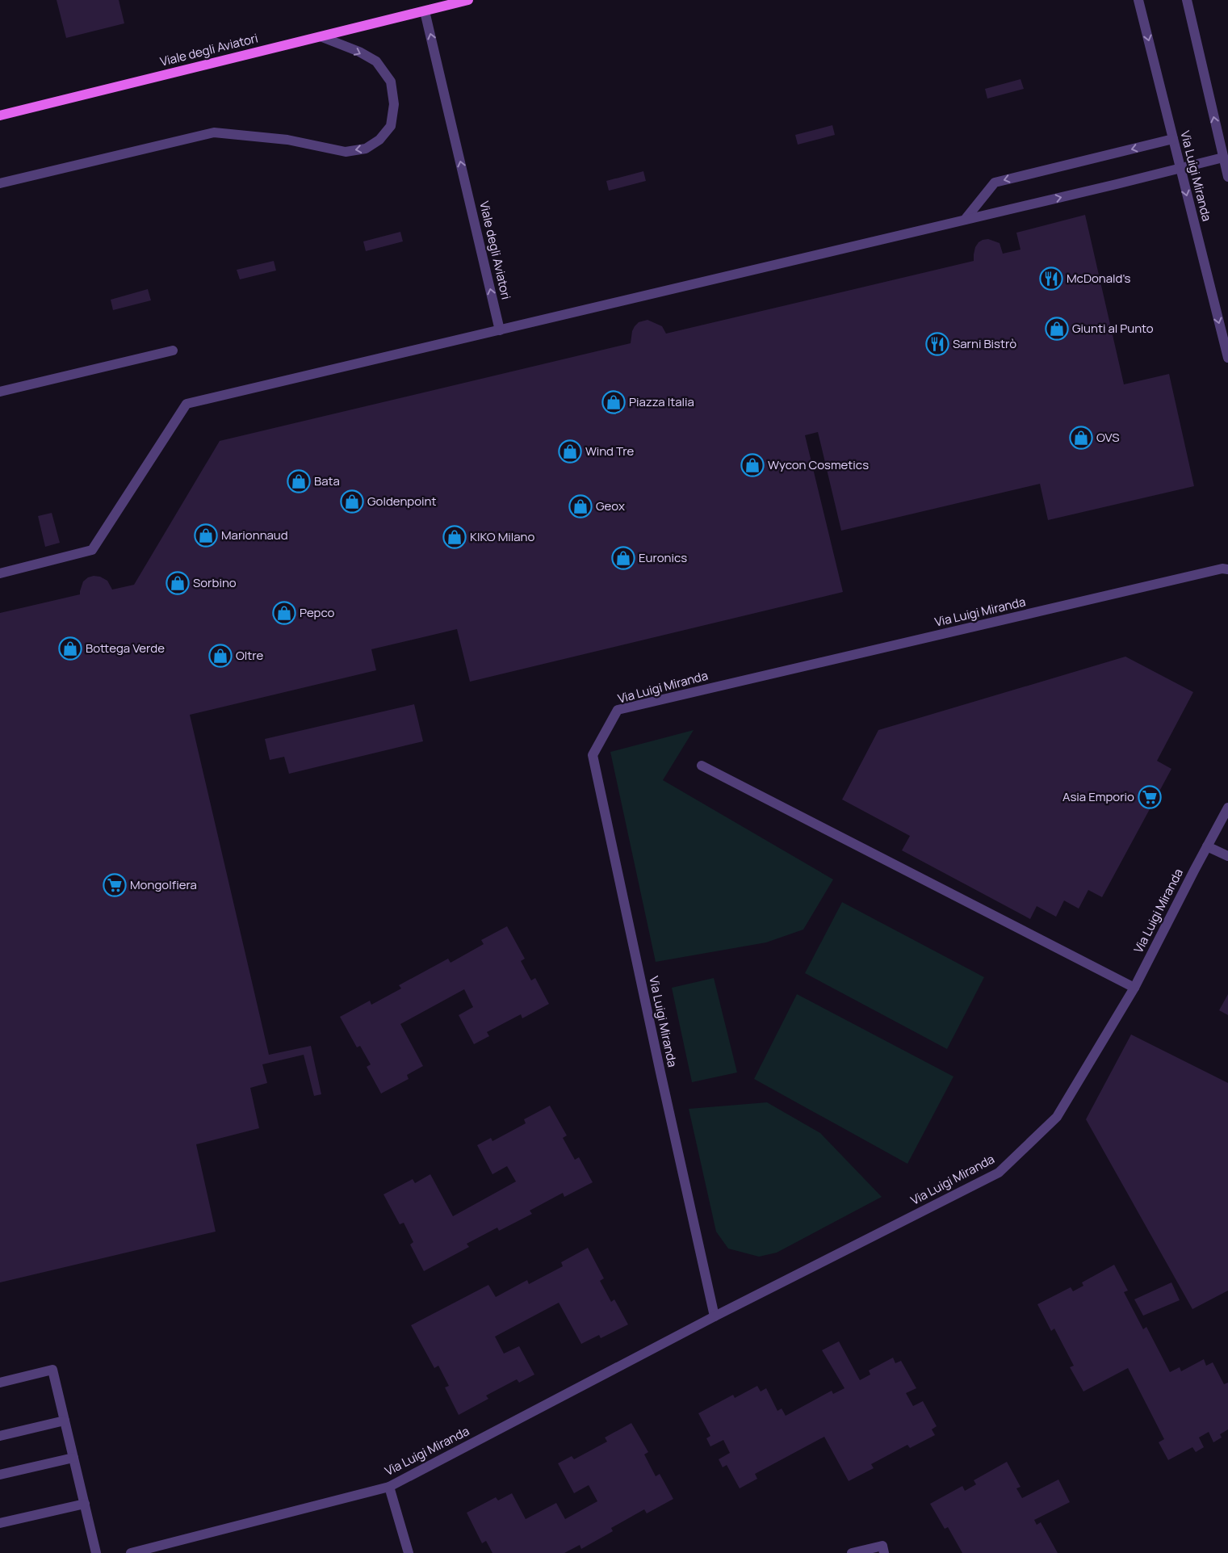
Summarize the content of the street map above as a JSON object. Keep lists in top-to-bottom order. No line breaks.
{"streets":{"main road":["Viale degli Aviatori"],"street":["Via Luigi Miranda"]},"one_way":["Viale degli Aviatori"],"places":{"restaurant":["McDonald's","Sarni Bistrò"],"shop":["Giunti al Punto","Piazza Italia","OVS","Wind Tre","Wycon Cosmetics","Bata","Goldenpoint","Geox","Marionnaud","KIKO Milano","Euronics","Sorbino","Pepco","Bottega Verde","Oltre"],"supermarket":["Asia Emporio","Mongolfiera"]}}
